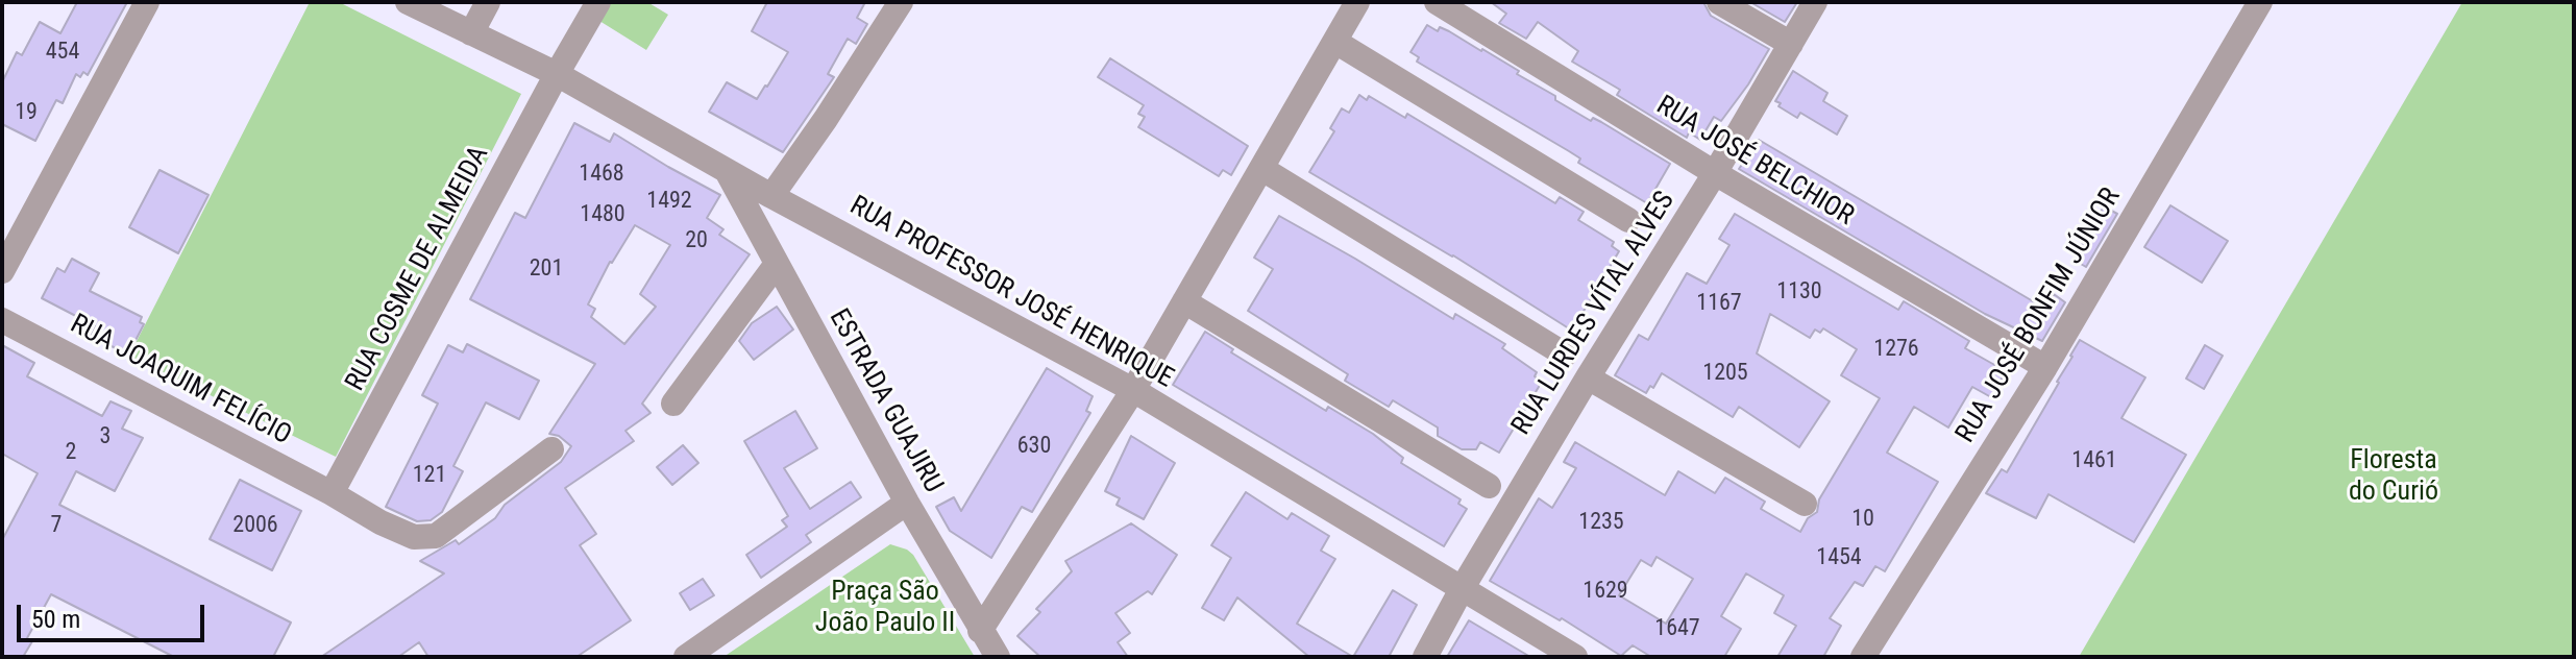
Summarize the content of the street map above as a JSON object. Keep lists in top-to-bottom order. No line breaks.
{"streets":{"street":["RUA JOSÉ BELCHIOR","RUA COSME DE ALMEIDA","RUA PROFESSOR JOSÉ HENRIQUE","RUA LURDES VÍTAL ALVES","RUA JOSÉ BONFIM JÚNIOR","RUA JOAQUIM FELÍCIO","ESTRADA GUAJIRU"]},"crossings":[["RUA JOSÉ BELCHIOR","RUA LURDES VÍTAL ALVES"],["RUA JOSÉ BELCHIOR","RUA JOSÉ BONFIM JÚNIOR"],["RUA COSME DE ALMEIDA","RUA PROFESSOR JOSÉ HENRIQUE"],["RUA COSME DE ALMEIDA","RUA JOAQUIM FELÍCIO"],["RUA PROFESSOR JOSÉ HENRIQUE","RUA LURDES VÍTAL ALVES"],["RUA PROFESSOR JOSÉ HENRIQUE","ESTRADA GUAJIRU"]],"parks":["Floresta do Curió","Praça São João Paulo II"],"house_numbers":["454","19","1468","1492","1480","20","201","1130","1167","1276","1205","3","630","2","1461","121","10","1235","7","2006","1454","1629","1647"],"scale_bar":"50 m"}
